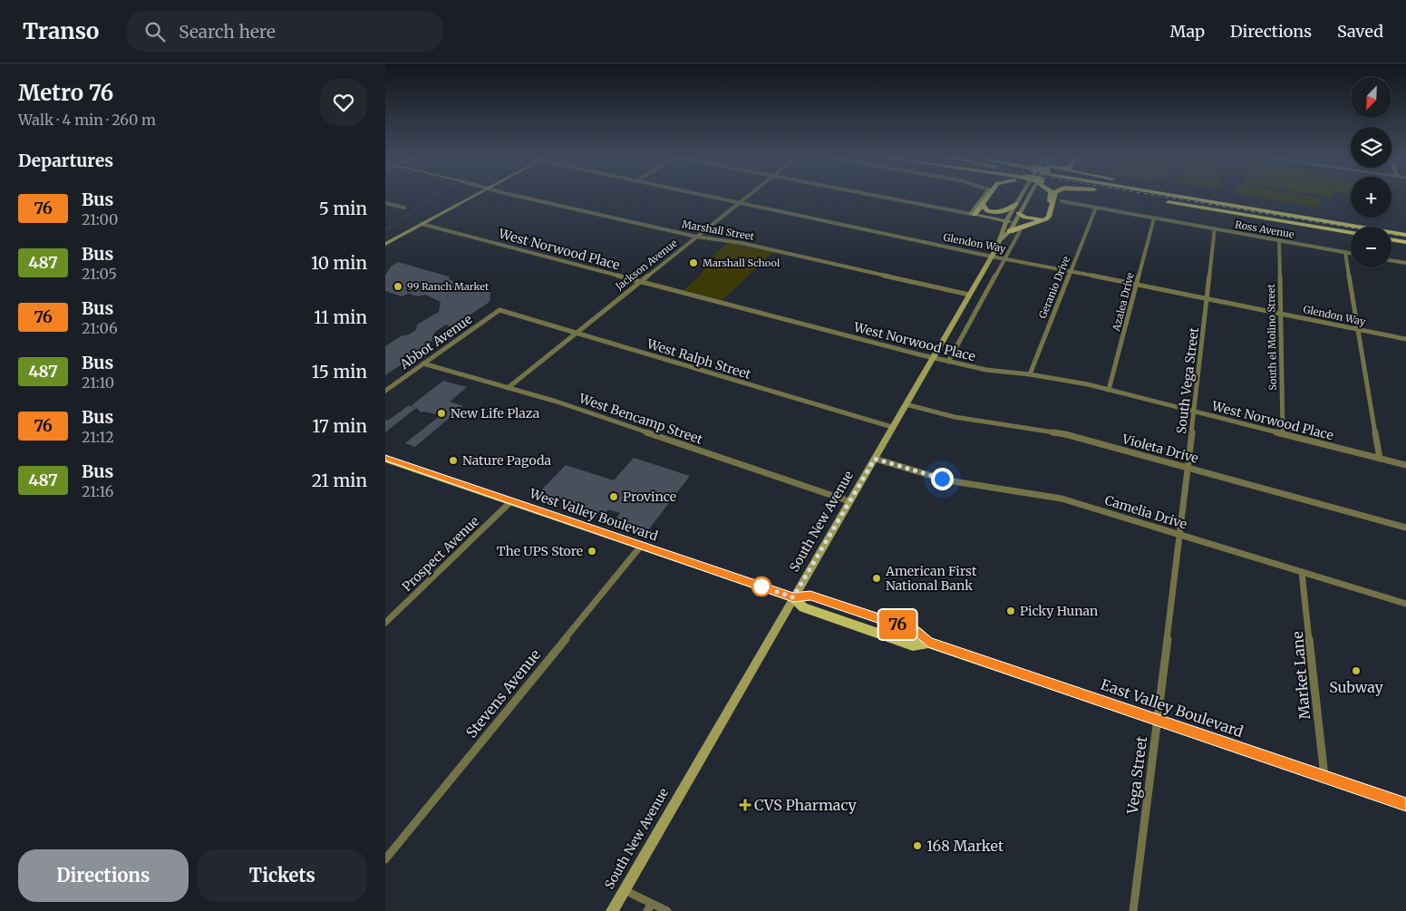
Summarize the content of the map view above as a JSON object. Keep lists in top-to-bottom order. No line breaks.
{"streets":{"main road":["West Valley Boulevard","South New Avenue","East Valley Boulevard"],"street":["Ross Avenue","Marshall Street","Glendon Way","West Norwood Place","Jackson Avenue","Geranio Drive","Azalea Drive","South el Molino Street","Abbot Avenue","West Ralph Street","South Vega Street","West Bencamp Street","Violeta Drive","Camelia Drive","Prospect Avenue","Market Lane","Stevens Avenue","Vega Street"]},"crossings":[["Ross Avenue","Geranio Drive"],["Ross Avenue","Azalea Drive"],["Ross Avenue","South el Molino Street"],["Ross Avenue","South Vega Street"],["Marshall Street","Jackson Avenue"],["Marshall Street","South New Avenue"],["Glendon Way","Jackson Avenue"],["Glendon Way","Geranio Drive"],["Glendon Way","Azalea Drive"],["Glendon Way","South el Molino Street"],["Glendon Way","South Vega Street"],["Glendon Way","South New Avenue"],["West Norwood Place","Jackson Avenue"],["West Norwood Place","Geranio Drive"],["West Norwood Place","Azalea Drive"],["West Norwood Place","South el Molino Street"],["West Norwood Place","South Vega Street"],["West Norwood Place","South New Avenue"],["Jackson Avenue","West Ralph Street"],["Jackson Avenue","West Bencamp Street"],["Abbot Avenue","West Ralph Street"],["Abbot Avenue","West Bencamp Street"],["West Ralph Street","South New Avenue"],["South Vega Street","Violeta Drive"],["South Vega Street","Camelia Drive"],["South Vega Street","Vega Street"],["West Bencamp Street","South New Avenue"],["Violeta Drive","South New Avenue"],["Camelia Drive","South New Avenue"],["Camelia Drive","Market Lane"],["Camelia Drive","Vega Street"],["West Valley Boulevard","South New Avenue"],["West Valley Boulevard","Prospect Avenue"],["West Valley Boulevard","Stevens Avenue"],["West Valley Boulevard","East Valley Boulevard"],["Market Lane","East Valley Boulevard"],["East Valley Boulevard","Vega Street"]],"places":{"other":["Marshall School","99 Ranch Market","New Life Plaza","Nature Pagoda","Province","The UPS Store","American First National Bank","Picky Hunan","Subway","168 Market"],"health":["CVS Pharmacy"]},"lines":["bus line 76"],"north":"bottom left","page":{"header":"Transo","search":"Search here","nav":["Map","Directions","Saved"],"heading":[["Metro 76","Walk · 4 min · 260 m"],"Departures"],"on_map":"76","map_buttons":["+","−"],"list":[{"mark":"76","name":"Bus","note":"21:00","value":"5 min"},{"mark":"487","name":"Bus","note":"21:05","value":"10 min"},{"mark":"76","name":"Bus","note":"21:06","value":"11 min"},{"mark":"487","name":"Bus","note":"21:10","value":"15 min"},{"mark":"76","name":"Bus","note":"21:12","value":"17 min"},{"mark":"487","name":"Bus","note":"21:16","value":"21 min"}],"buttons":["Directions","Tickets"]}}
